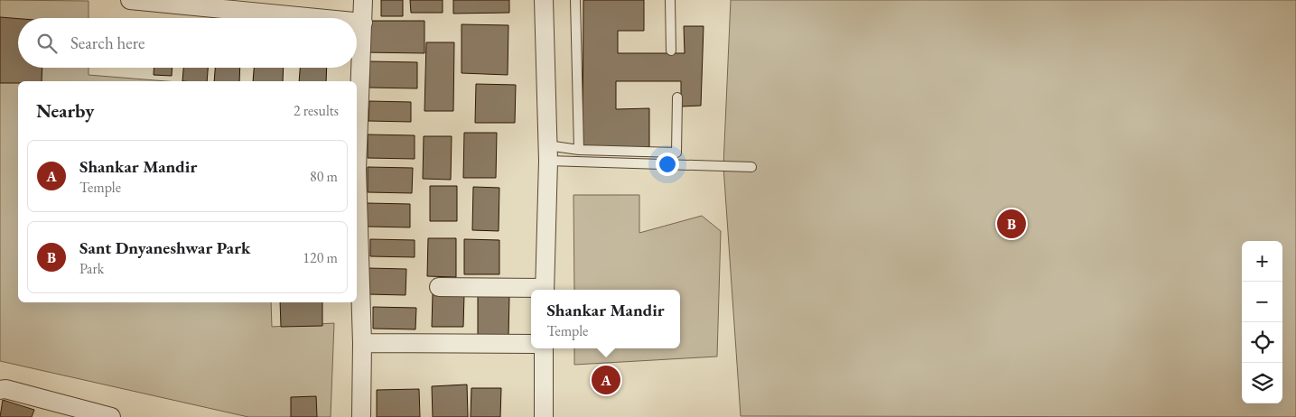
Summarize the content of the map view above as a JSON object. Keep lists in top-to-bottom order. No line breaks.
{"page":{"search":"Search here","heading":["Nearby","2 results"],"list":[{"mark":"A","name":"Shankar Mandir","note":"Temple","value":"80 m"},{"mark":"B","name":"Sant Dnyaneshwar Park","note":"Park","value":"120 m"}],"pins":["B","A"],"map_buttons":["+","−"],"popup":["Shankar Mandir","Temple"]}}
